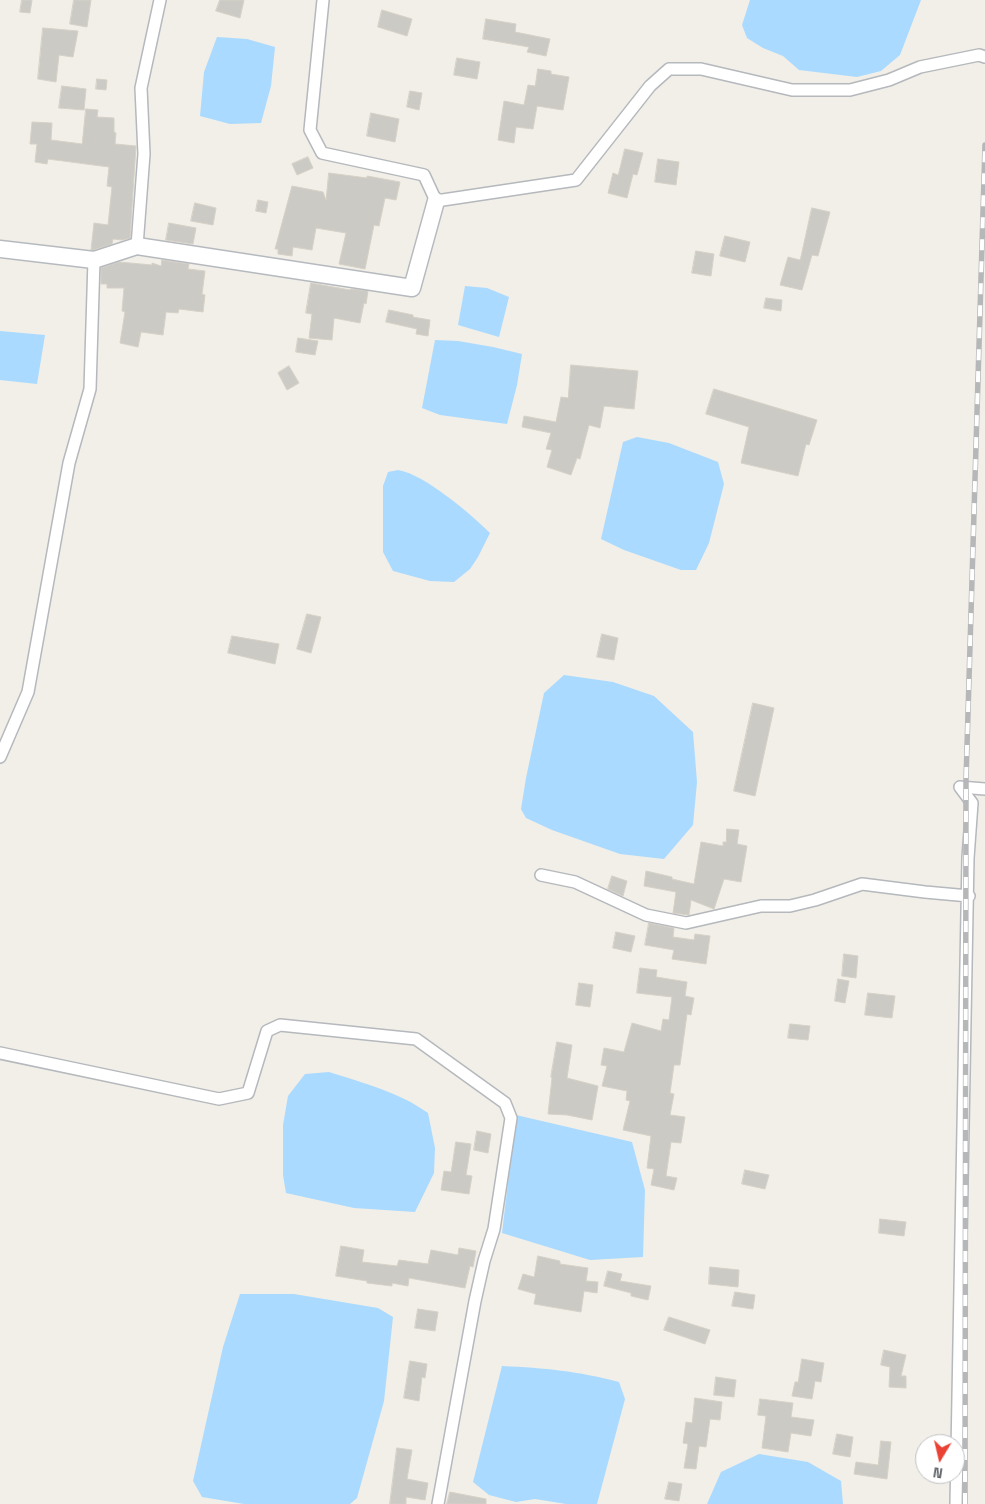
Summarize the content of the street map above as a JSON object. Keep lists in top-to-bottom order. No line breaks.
{"north":"bottom"}
